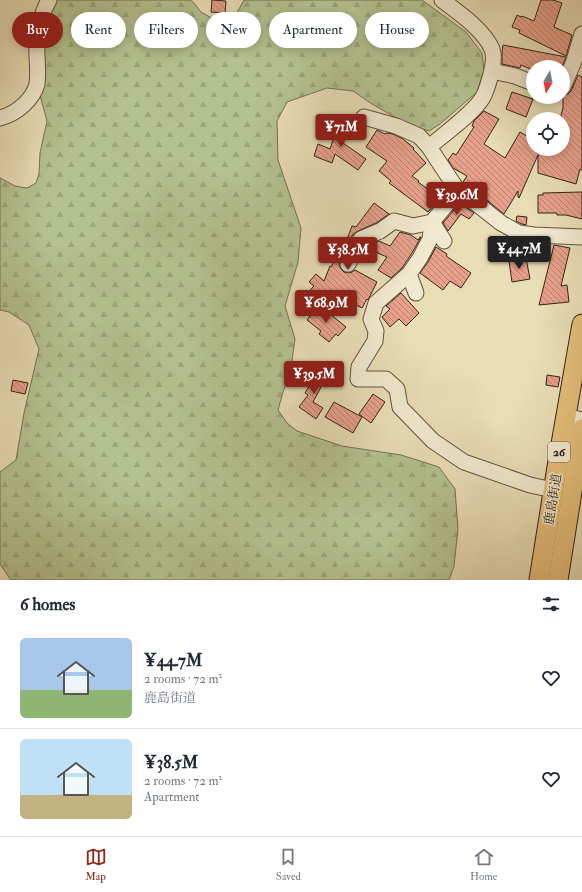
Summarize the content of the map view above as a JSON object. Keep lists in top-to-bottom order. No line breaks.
{"streets":{"main road":["26","鹿島街道"]},"north":"bottom","page":{"chip":["Buy","Rent","Filters","New","Apartment","House"],"price":["¥71M","¥39.6M","¥44.7M","¥38.5M","¥68.9M","¥39.5M"],"heading":"6 homes","list":[{"name":"¥44.7M","note":"2 rooms · 72 m² · 鹿島街道"},{"name":"¥38.5M","note":"2 rooms · 72 m² · Apartment"}],"tabs":["Map","Saved","Home"]}}
